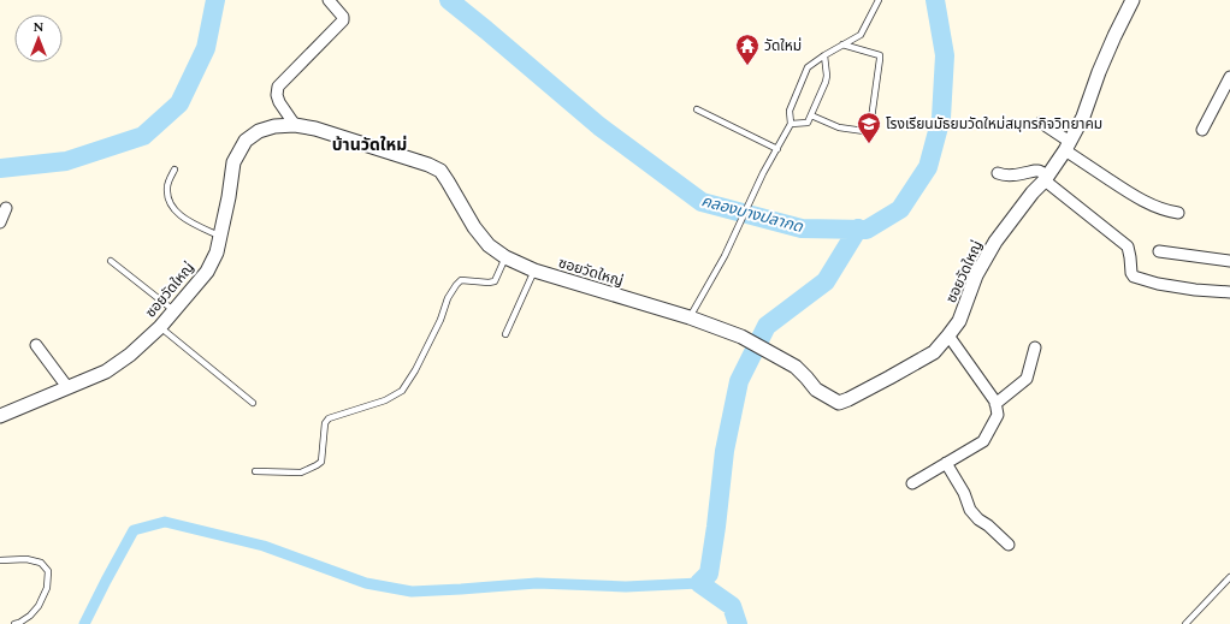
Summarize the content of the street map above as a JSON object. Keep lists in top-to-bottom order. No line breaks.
{"streets":{"street":["ซอยวัดใหญ่"]},"districts":["บ้านวัดใหม่"],"water":["คลองบางปลากด"],"places":{"temple":["วัดใหม่"],"school or university":["โรงเรียนมัธยมวัดใหม่สมุทรกิจวิทยาคม"]},"north":"top"}
